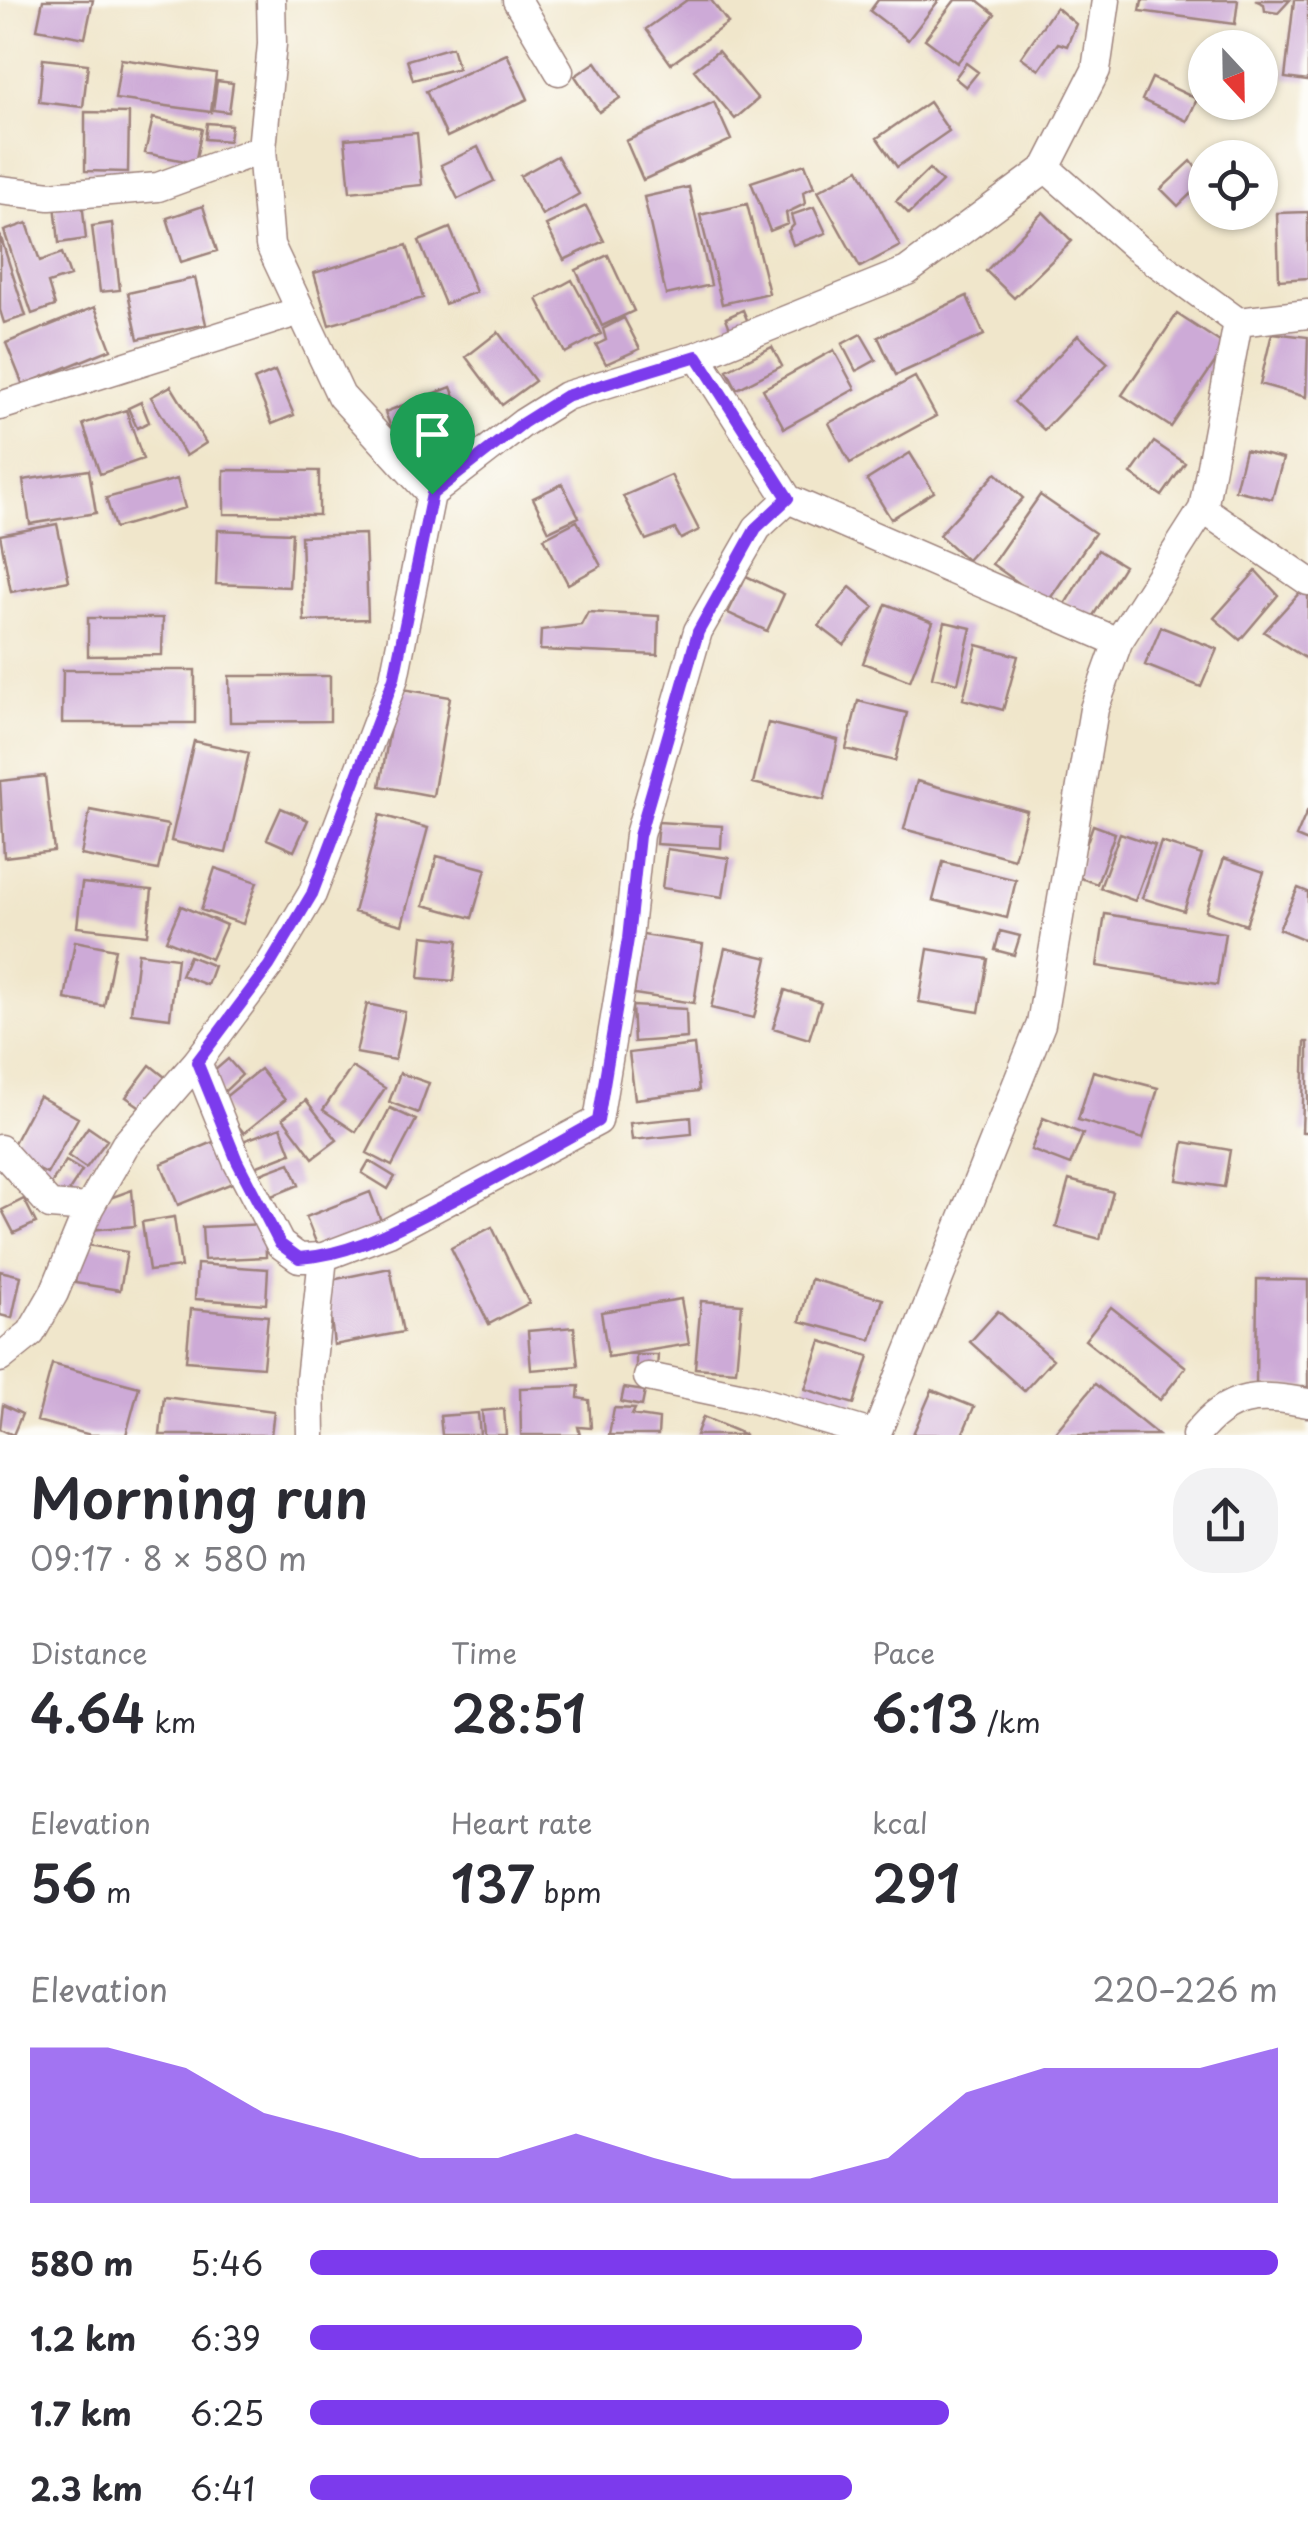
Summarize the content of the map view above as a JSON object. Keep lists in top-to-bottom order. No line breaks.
{"north":"bottom","page":{"heading":["Morning run","09:17 · 8 × 580 m"],"stats":[["Distance","4.64 km"],["Time","28:51"],["Pace","6:13 /km"],["Elevation","56 m"],["Heart rate","137 bpm"],["kcal","291"]],"chart":["Elevation","220–226 m"],"list":[{"name":"580 m","note":"5:46"},{"name":"1.2 km","note":"6:39"},{"name":"1.7 km","note":"6:25"},{"name":"2.3 km","note":"6:41"}]}}
